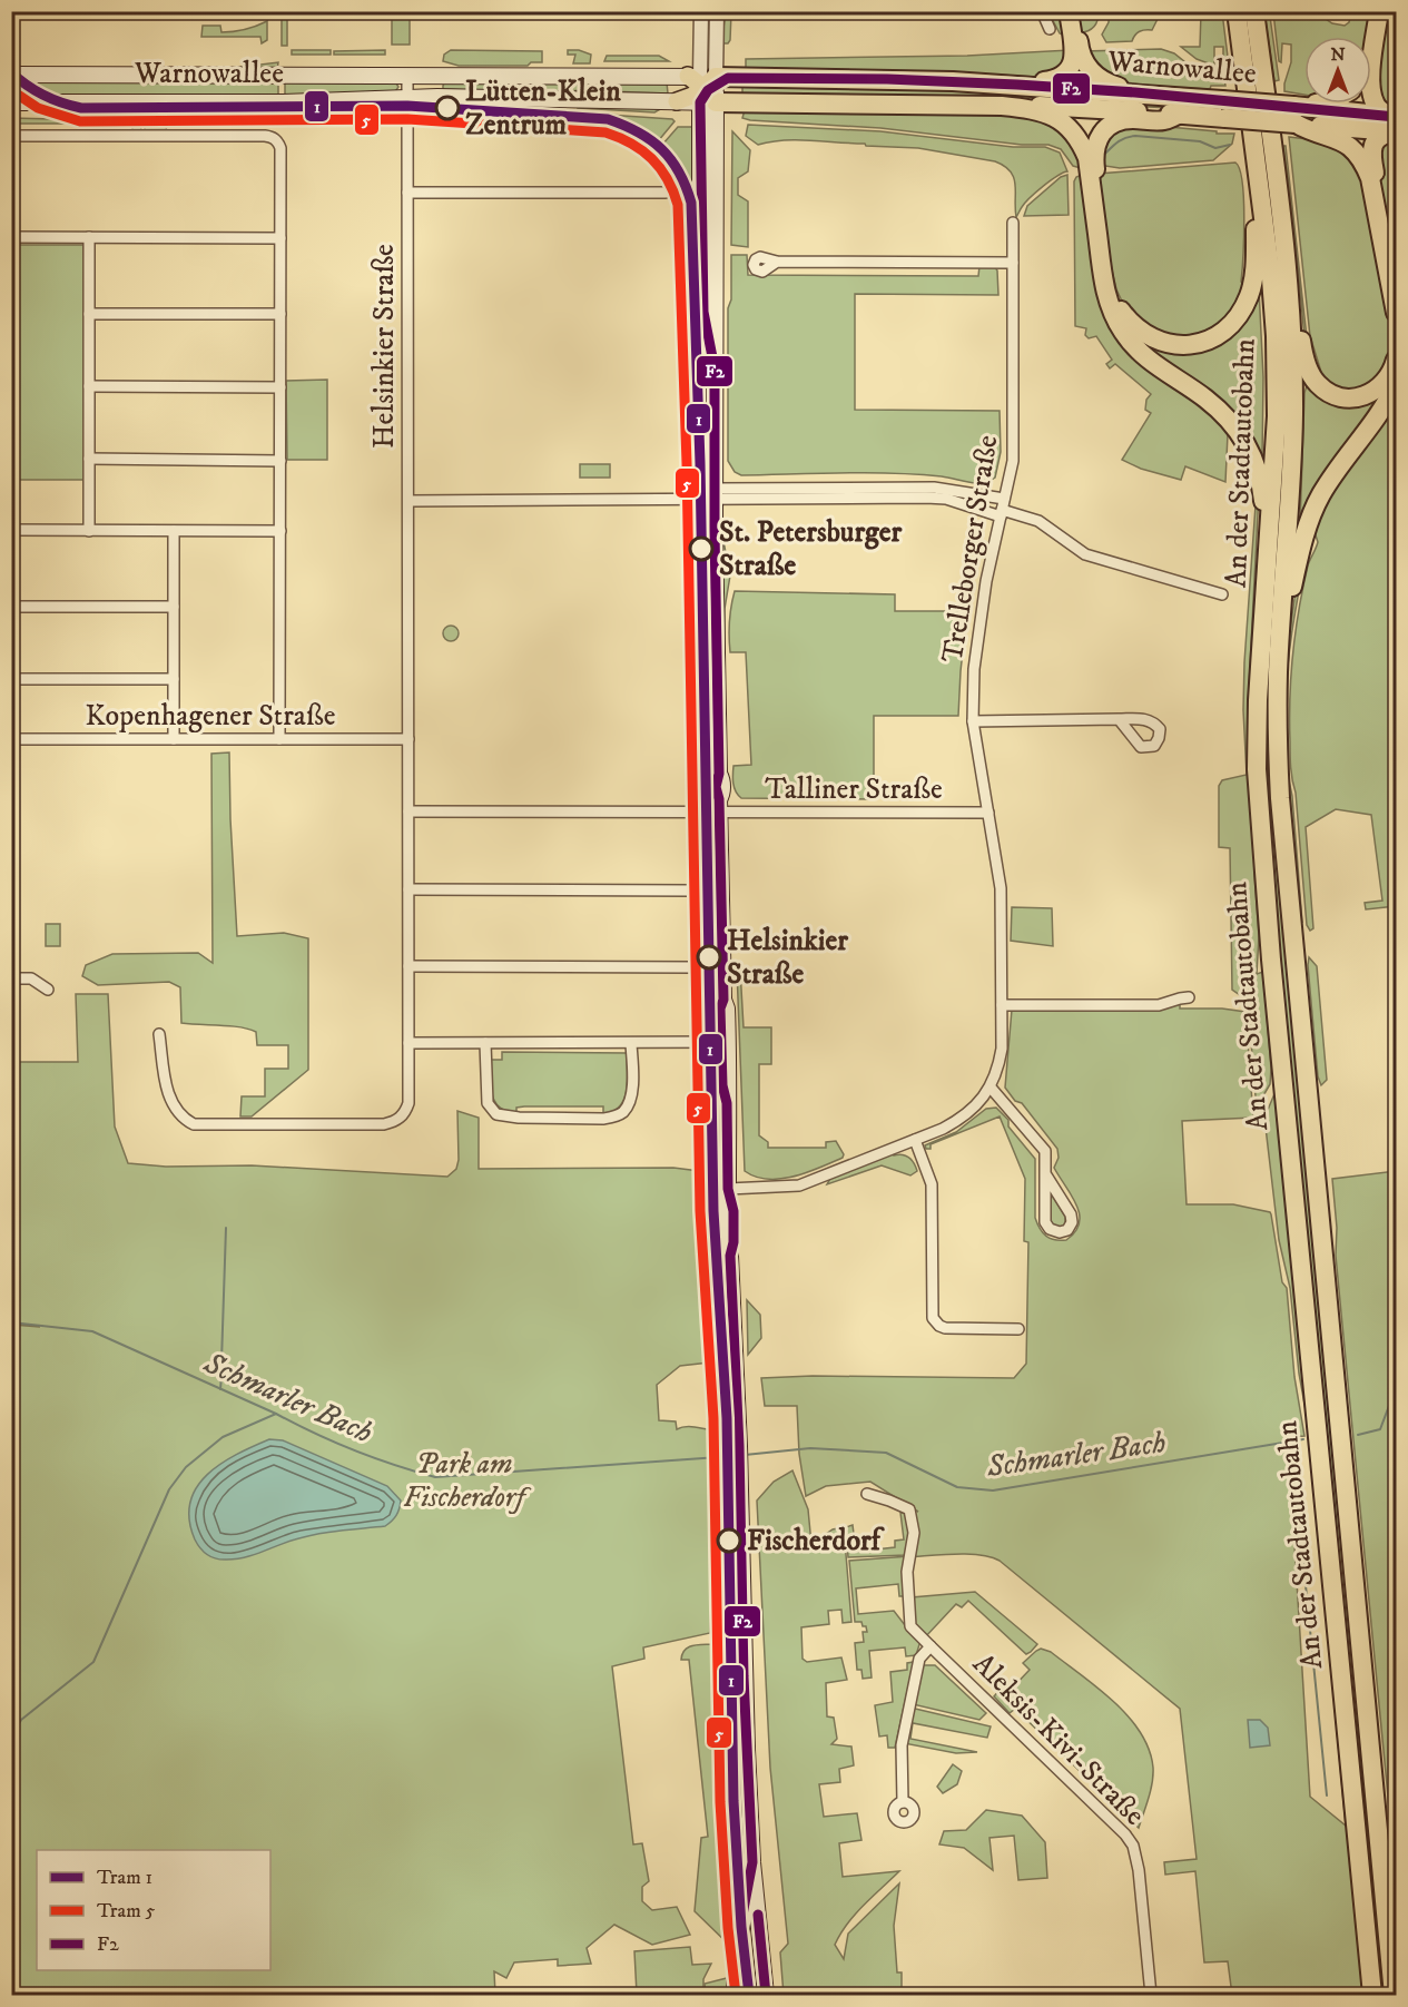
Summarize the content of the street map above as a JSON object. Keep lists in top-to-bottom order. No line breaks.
{"streets":{"highway":["Warnowallee","An der Stadtautobahn"],"street":["Helsinkier Straße","Trelleborger Straße","Kopenhagener Straße","Talliner Straße","Aleksis-Kivi-Straße"]},"crossings":[["Warnowallee","Helsinkier Straße"],["Helsinkier Straße","Kopenhagener Straße"],["Trelleborger Straße","Talliner Straße"]],"water":["Schmarler Bach"],"parks":["Park am Fischerdorf"],"places":["Lütten-Klein Zentrum","St. Petersburger Straße","Helsinkier Straße","Fischerdorf"],"lines":["tram line 1","transit line F2","tram line 5"],"legend":["Tram 1","Tram 5","F2"],"north":"top"}
